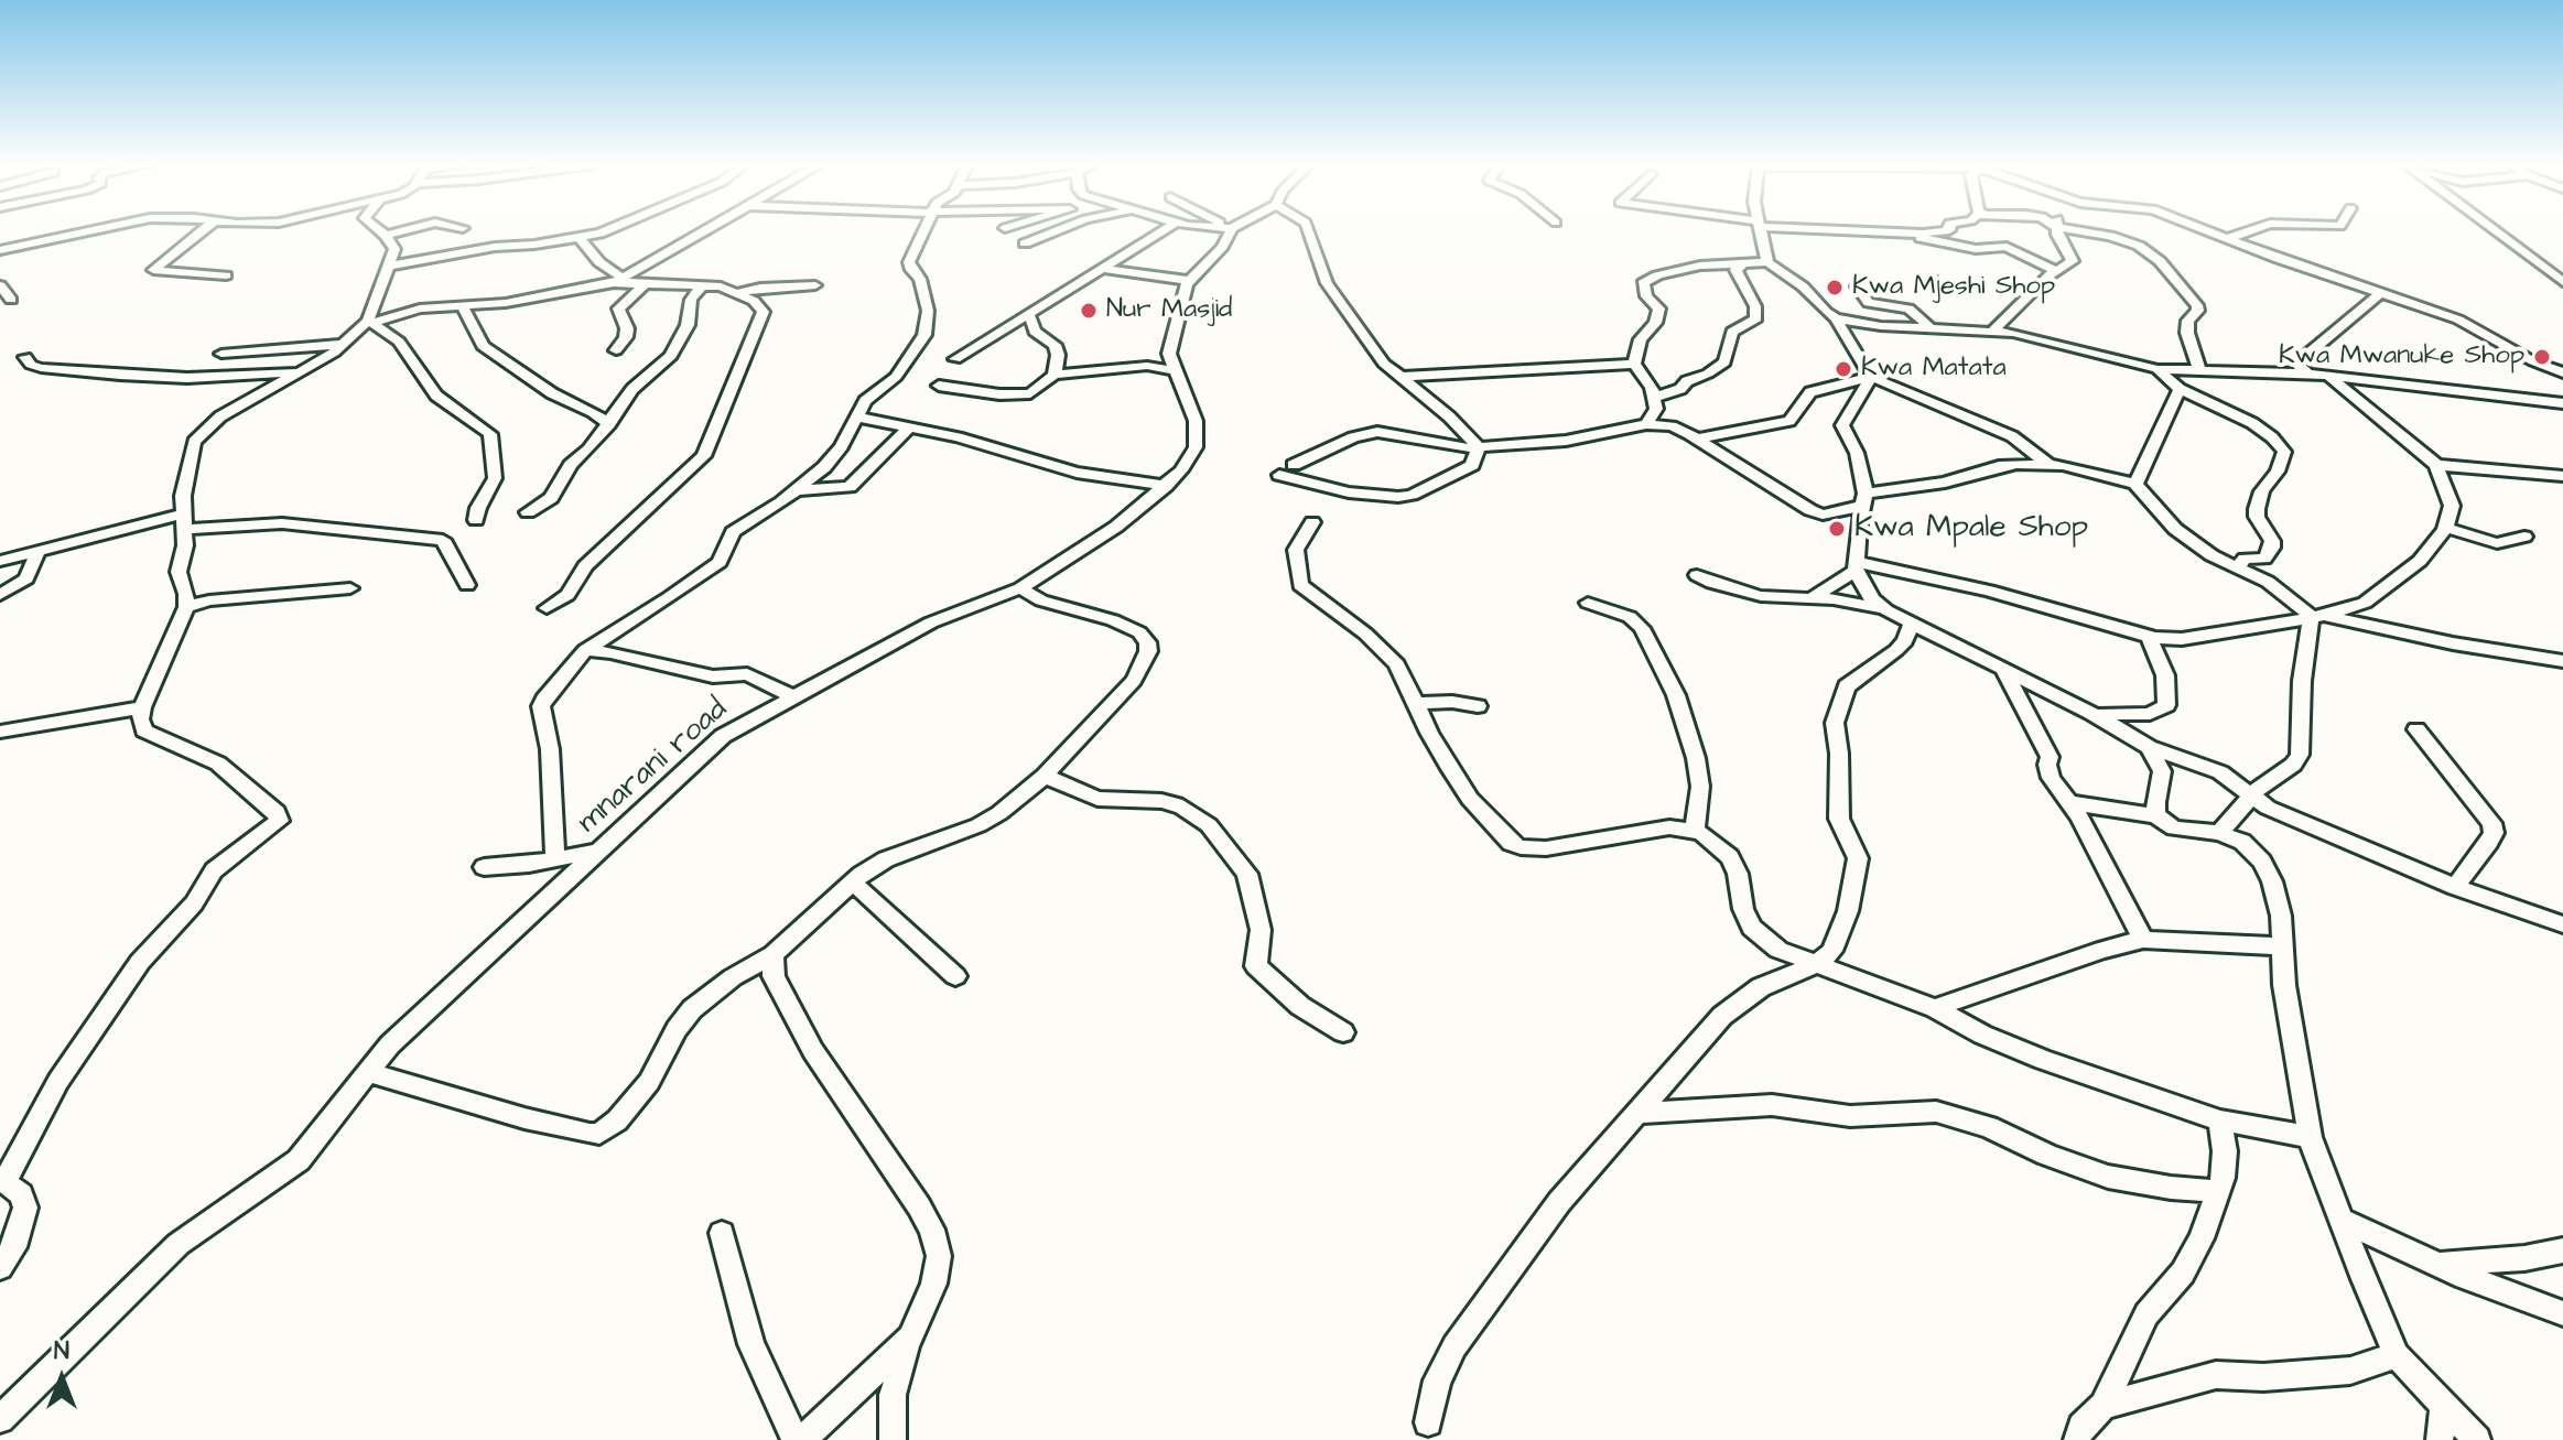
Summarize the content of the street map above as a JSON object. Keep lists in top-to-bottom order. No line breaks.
{"streets":{"street":["mnarani road"]},"places":["Kwa Mjeshi Shop","Nur Masjid","Kwa Mwanuke Shop","Kwa Matata","Kwa Mpale Shop"],"north":"top"}
